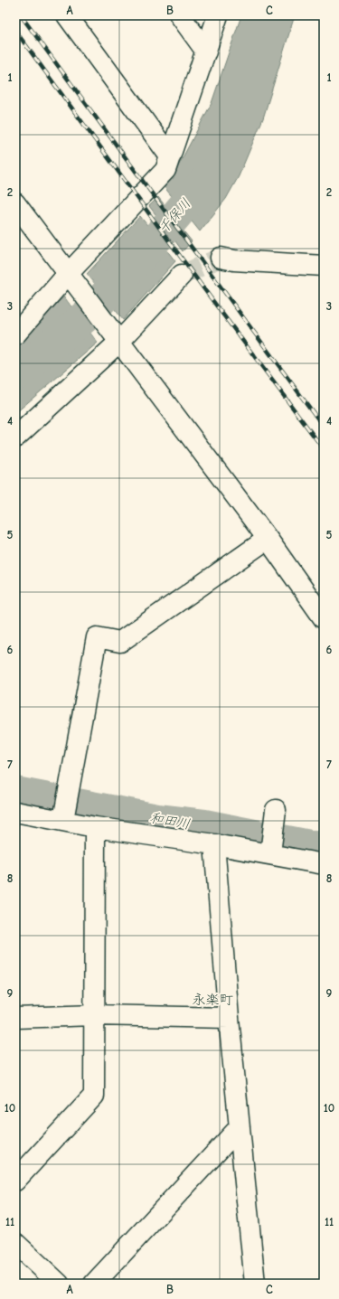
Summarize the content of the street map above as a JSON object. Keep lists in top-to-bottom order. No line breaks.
{"districts":["永楽町"],"water":["千保川","和田川"],"grid":{"columns":["A","B","C"],"rows":["1","2","3","4","5","6","7","8","9","10","11"]}}
